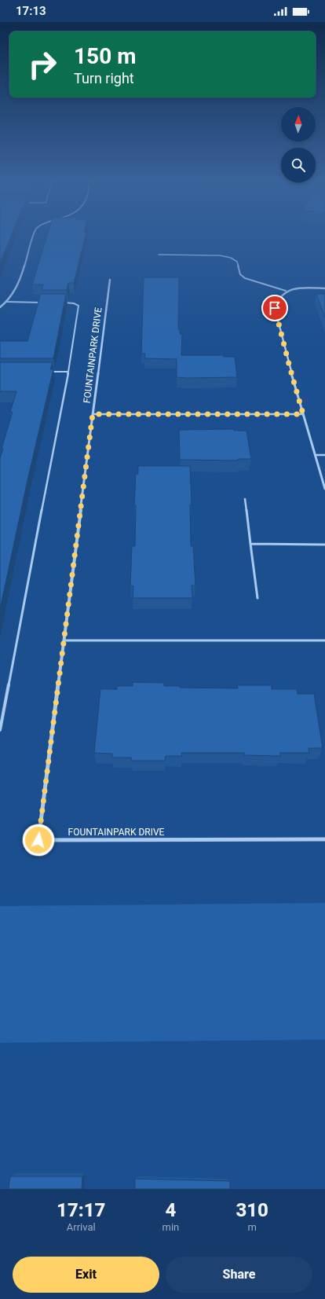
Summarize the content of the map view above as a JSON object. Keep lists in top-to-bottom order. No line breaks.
{"streets":{"street":["FOUNTAINPARK DRIVE"]},"north":"top","page":{"status":"17:13","turn":["150 m","Turn right"],"eta":["17:17","Arrival","4","min","310","m"],"buttons":["Exit","Share"]}}
